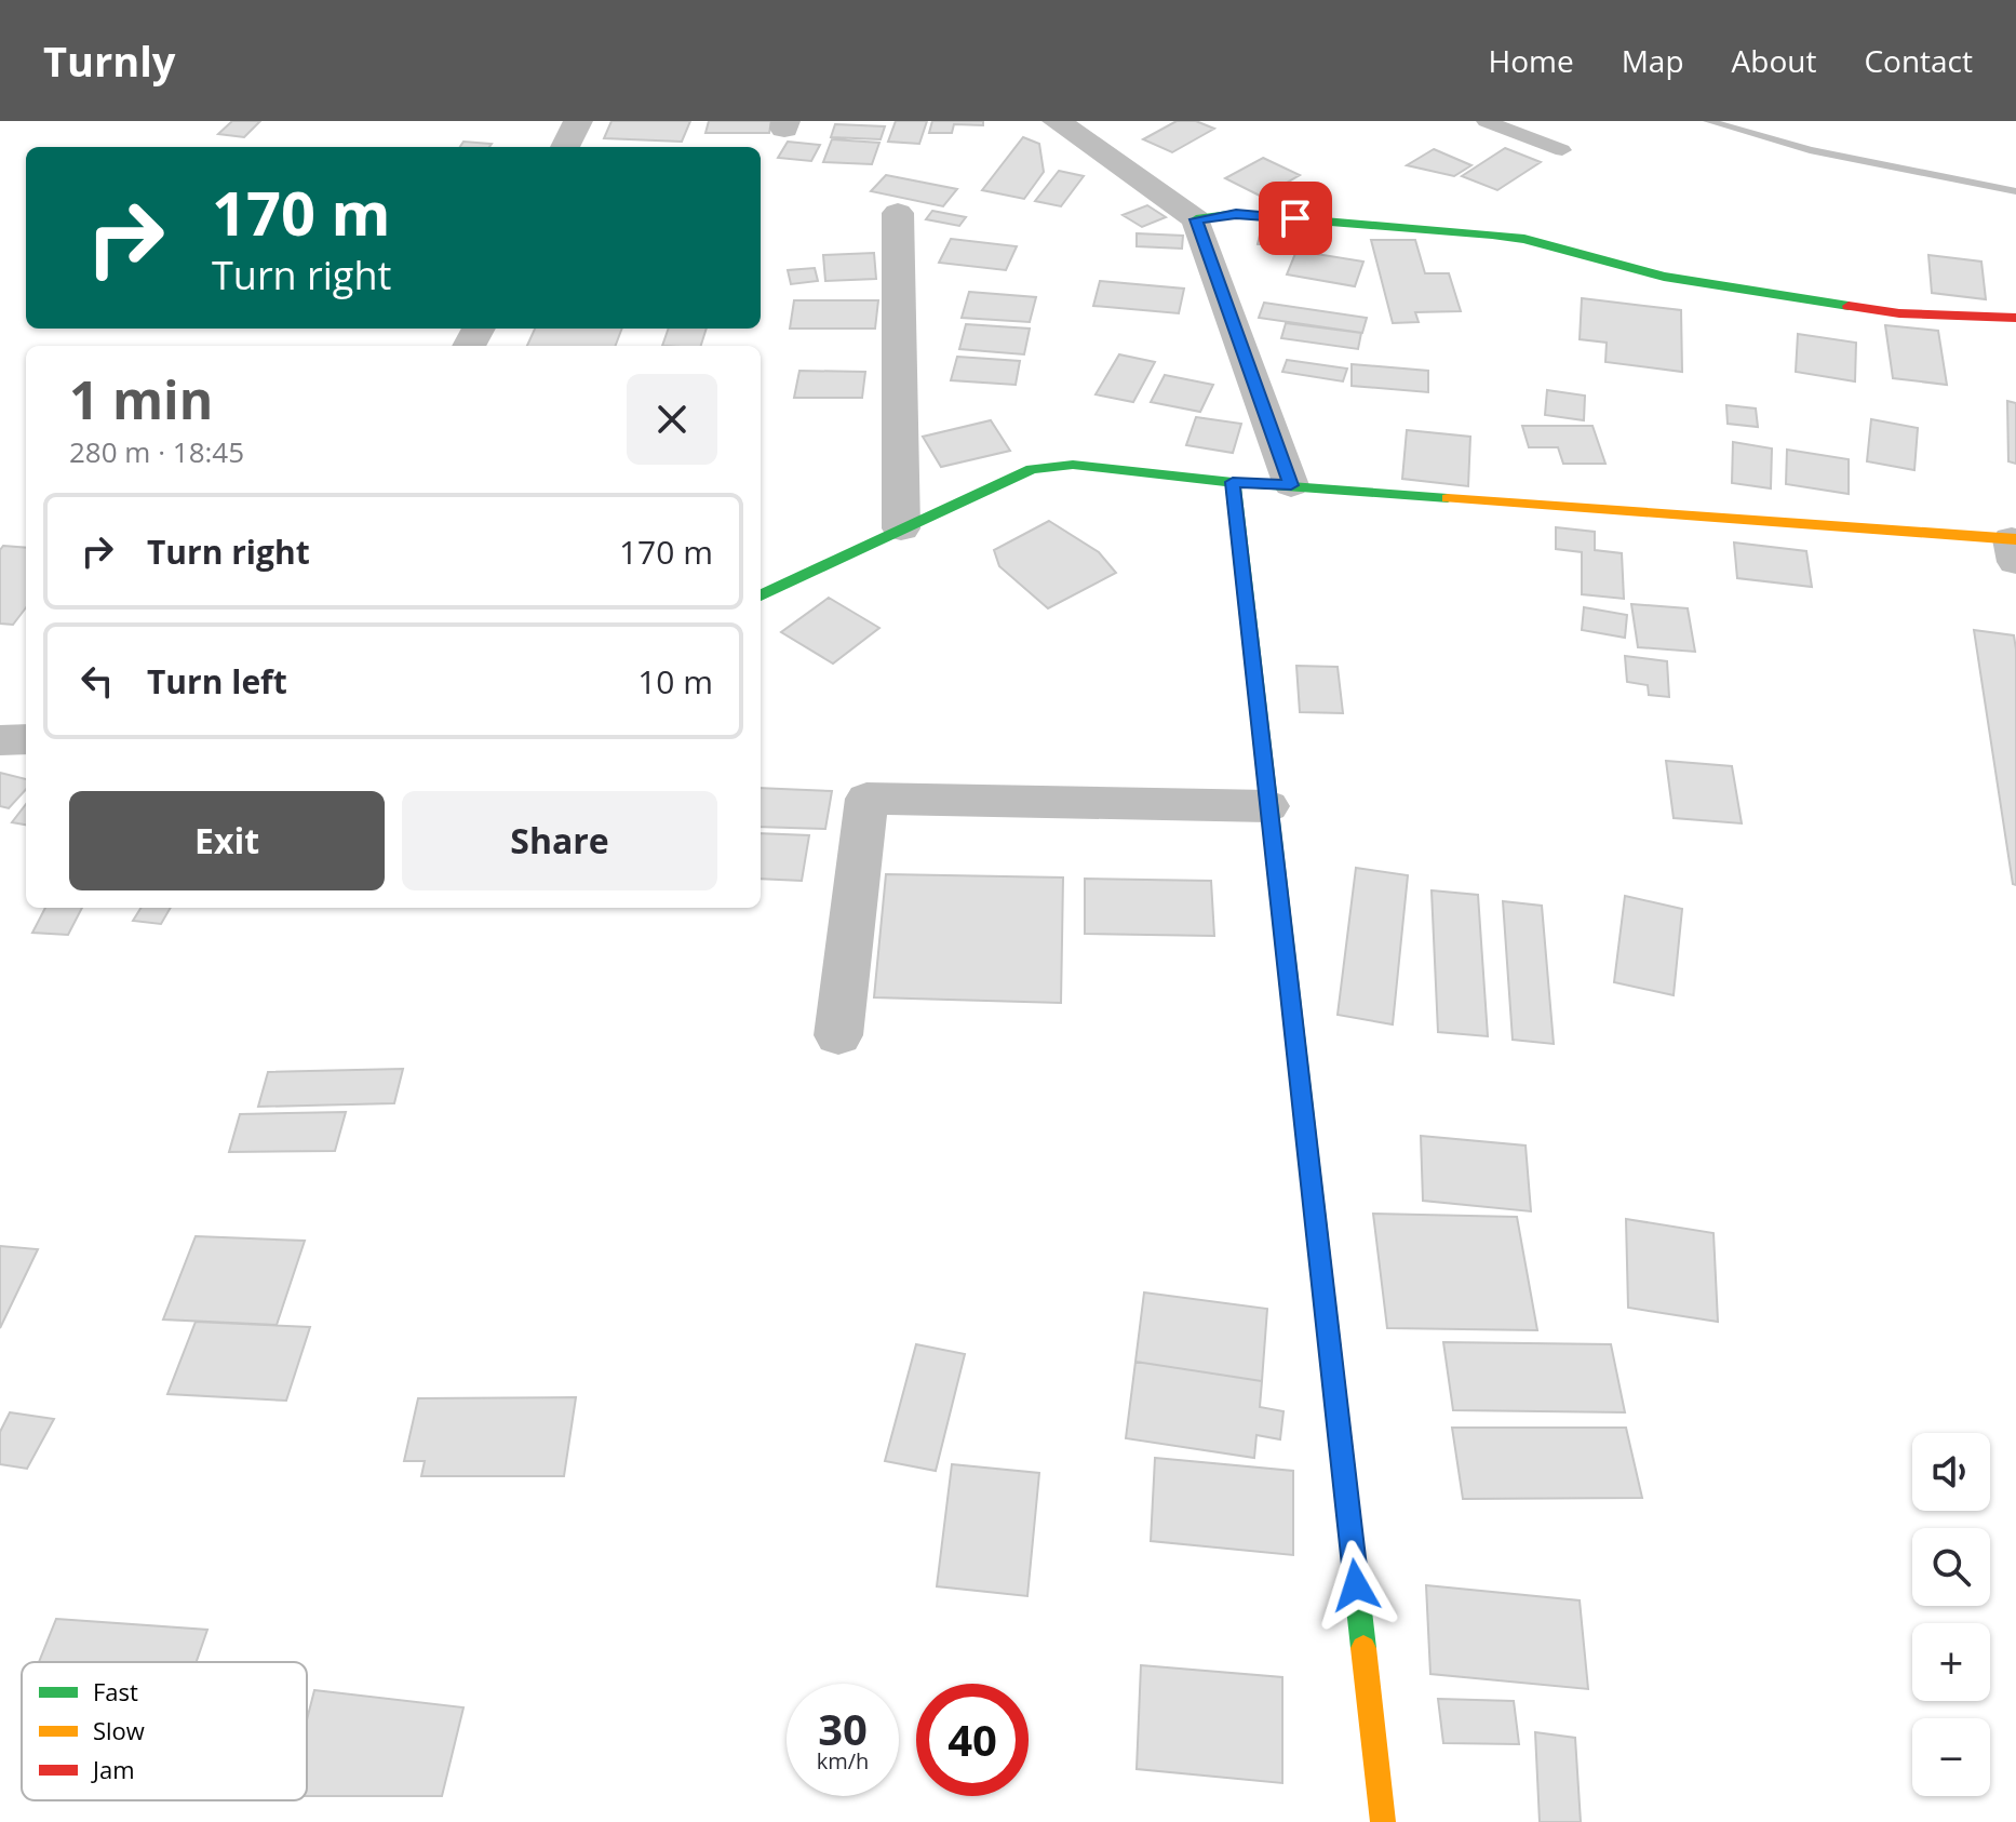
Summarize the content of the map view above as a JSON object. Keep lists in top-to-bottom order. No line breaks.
{"legend":["Fast","Slow","Jam"],"page":{"header":"Turnly","nav":["Home","Map","About","Contact"],"turn":["170 m","Turn right"],"heading":["1 min","280 m · 18:45"],"list":[{"name":"Turn right","value":"170 m"},{"name":"Turn left","value":"10 m"}],"buttons":["Exit","Share"],"map_buttons":["+","−"],"speed":"30 km/h","limit":"40"}}
